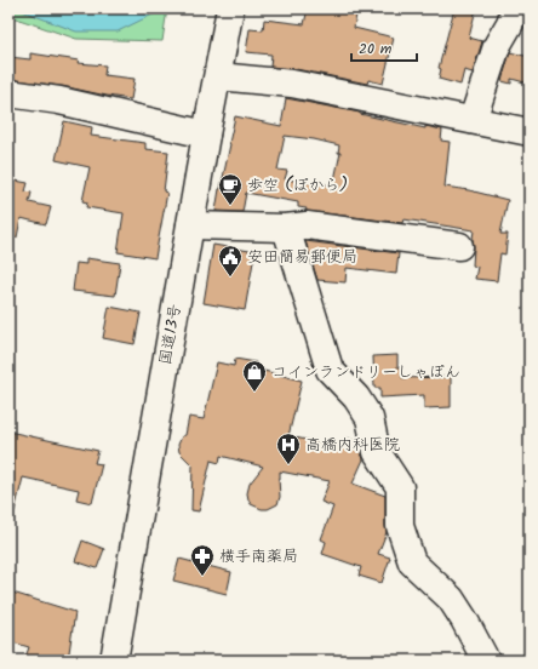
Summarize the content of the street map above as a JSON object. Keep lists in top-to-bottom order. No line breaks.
{"streets":{"main road":["国道13号"]},"places":{"cafe":["歩空 (ぽから)"],"public building":["安田簡易郵便局"],"shop":["コインランドリーしゃぼん"],"hospital":["高橋内科医院"],"pharmacy":["横手南薬局"]},"scale_bar":"20 m"}
